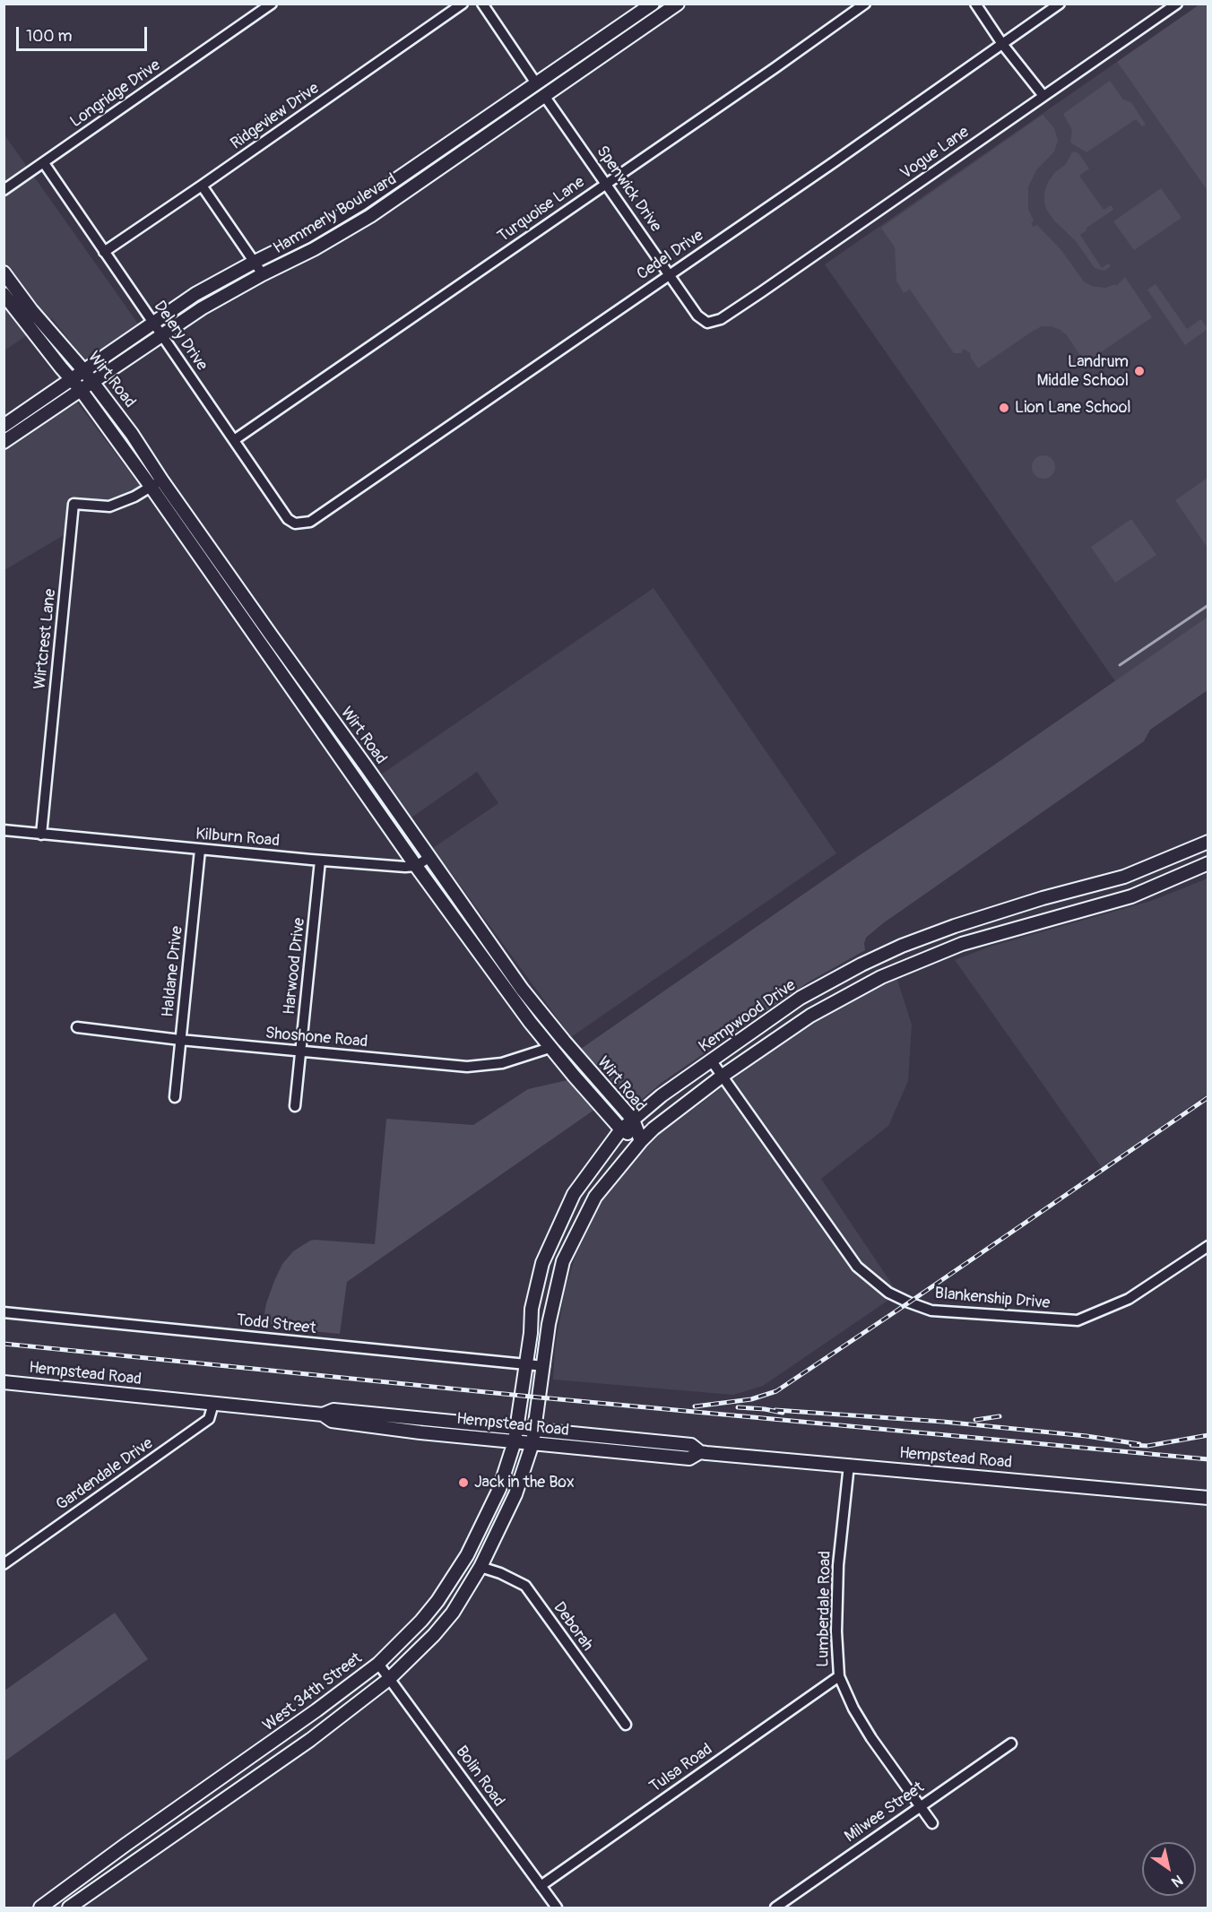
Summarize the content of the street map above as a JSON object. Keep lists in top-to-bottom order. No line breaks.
{"streets":{"main road":["Hammerly Boulevard","Wirt Road","Kempwood Drive","Hempstead Road","West 34th Street"],"street":["Longridge Drive","Ridgeview Drive","Vogue Lane","Spenwick Drive","Turquoise Lane","Cedel Drive","Delery Drive","Wirtcrest Lane","Kilburn Road","Harwood Drive","Haldane Drive","Shoshone Road","Blankenship Drive","Todd Street","Gardendale Drive","Lumberdale Road","Deborah","Tulsa Road","Bolin Road","Milwee Street"]},"crossings":[["Longridge Drive","Delery Drive"],["Ridgeview Drive","Delery Drive"],["Vogue Lane","Spenwick Drive"],["Spenwick Drive","Turquoise Lane"],["Spenwick Drive","Hammerly Boulevard"],["Spenwick Drive","Cedel Drive"],["Turquoise Lane","Delery Drive"],["Hammerly Boulevard","Delery Drive"],["Hammerly Boulevard","Wirt Road"],["Cedel Drive","Delery Drive"],["Wirt Road","Wirtcrest Lane"],["Wirt Road","Kilburn Road"],["Wirt Road","Kempwood Drive"],["Wirt Road","Shoshone Road"],["Wirtcrest Lane","Kilburn Road"],["Kilburn Road","Harwood Drive"],["Kilburn Road","Haldane Drive"],["Harwood Drive","Shoshone Road"],["Haldane Drive","Shoshone Road"],["Kempwood Drive","Blankenship Drive"],["Kempwood Drive","Todd Street"],["Kempwood Drive","Hempstead Road"],["Kempwood Drive","West 34th Street"],["Hempstead Road","Gardendale Drive"],["Hempstead Road","Lumberdale Road"],["Hempstead Road","West 34th Street"],["Lumberdale Road","Tulsa Road"],["Lumberdale Road","Milwee Street"],["West 34th Street","Bolin Road"],["Tulsa Road","Bolin Road"]],"places":["Landrum Middle School","Lion Lane School","Jack in the Box"],"scale_bar":"100 m","north":"bottom right"}
